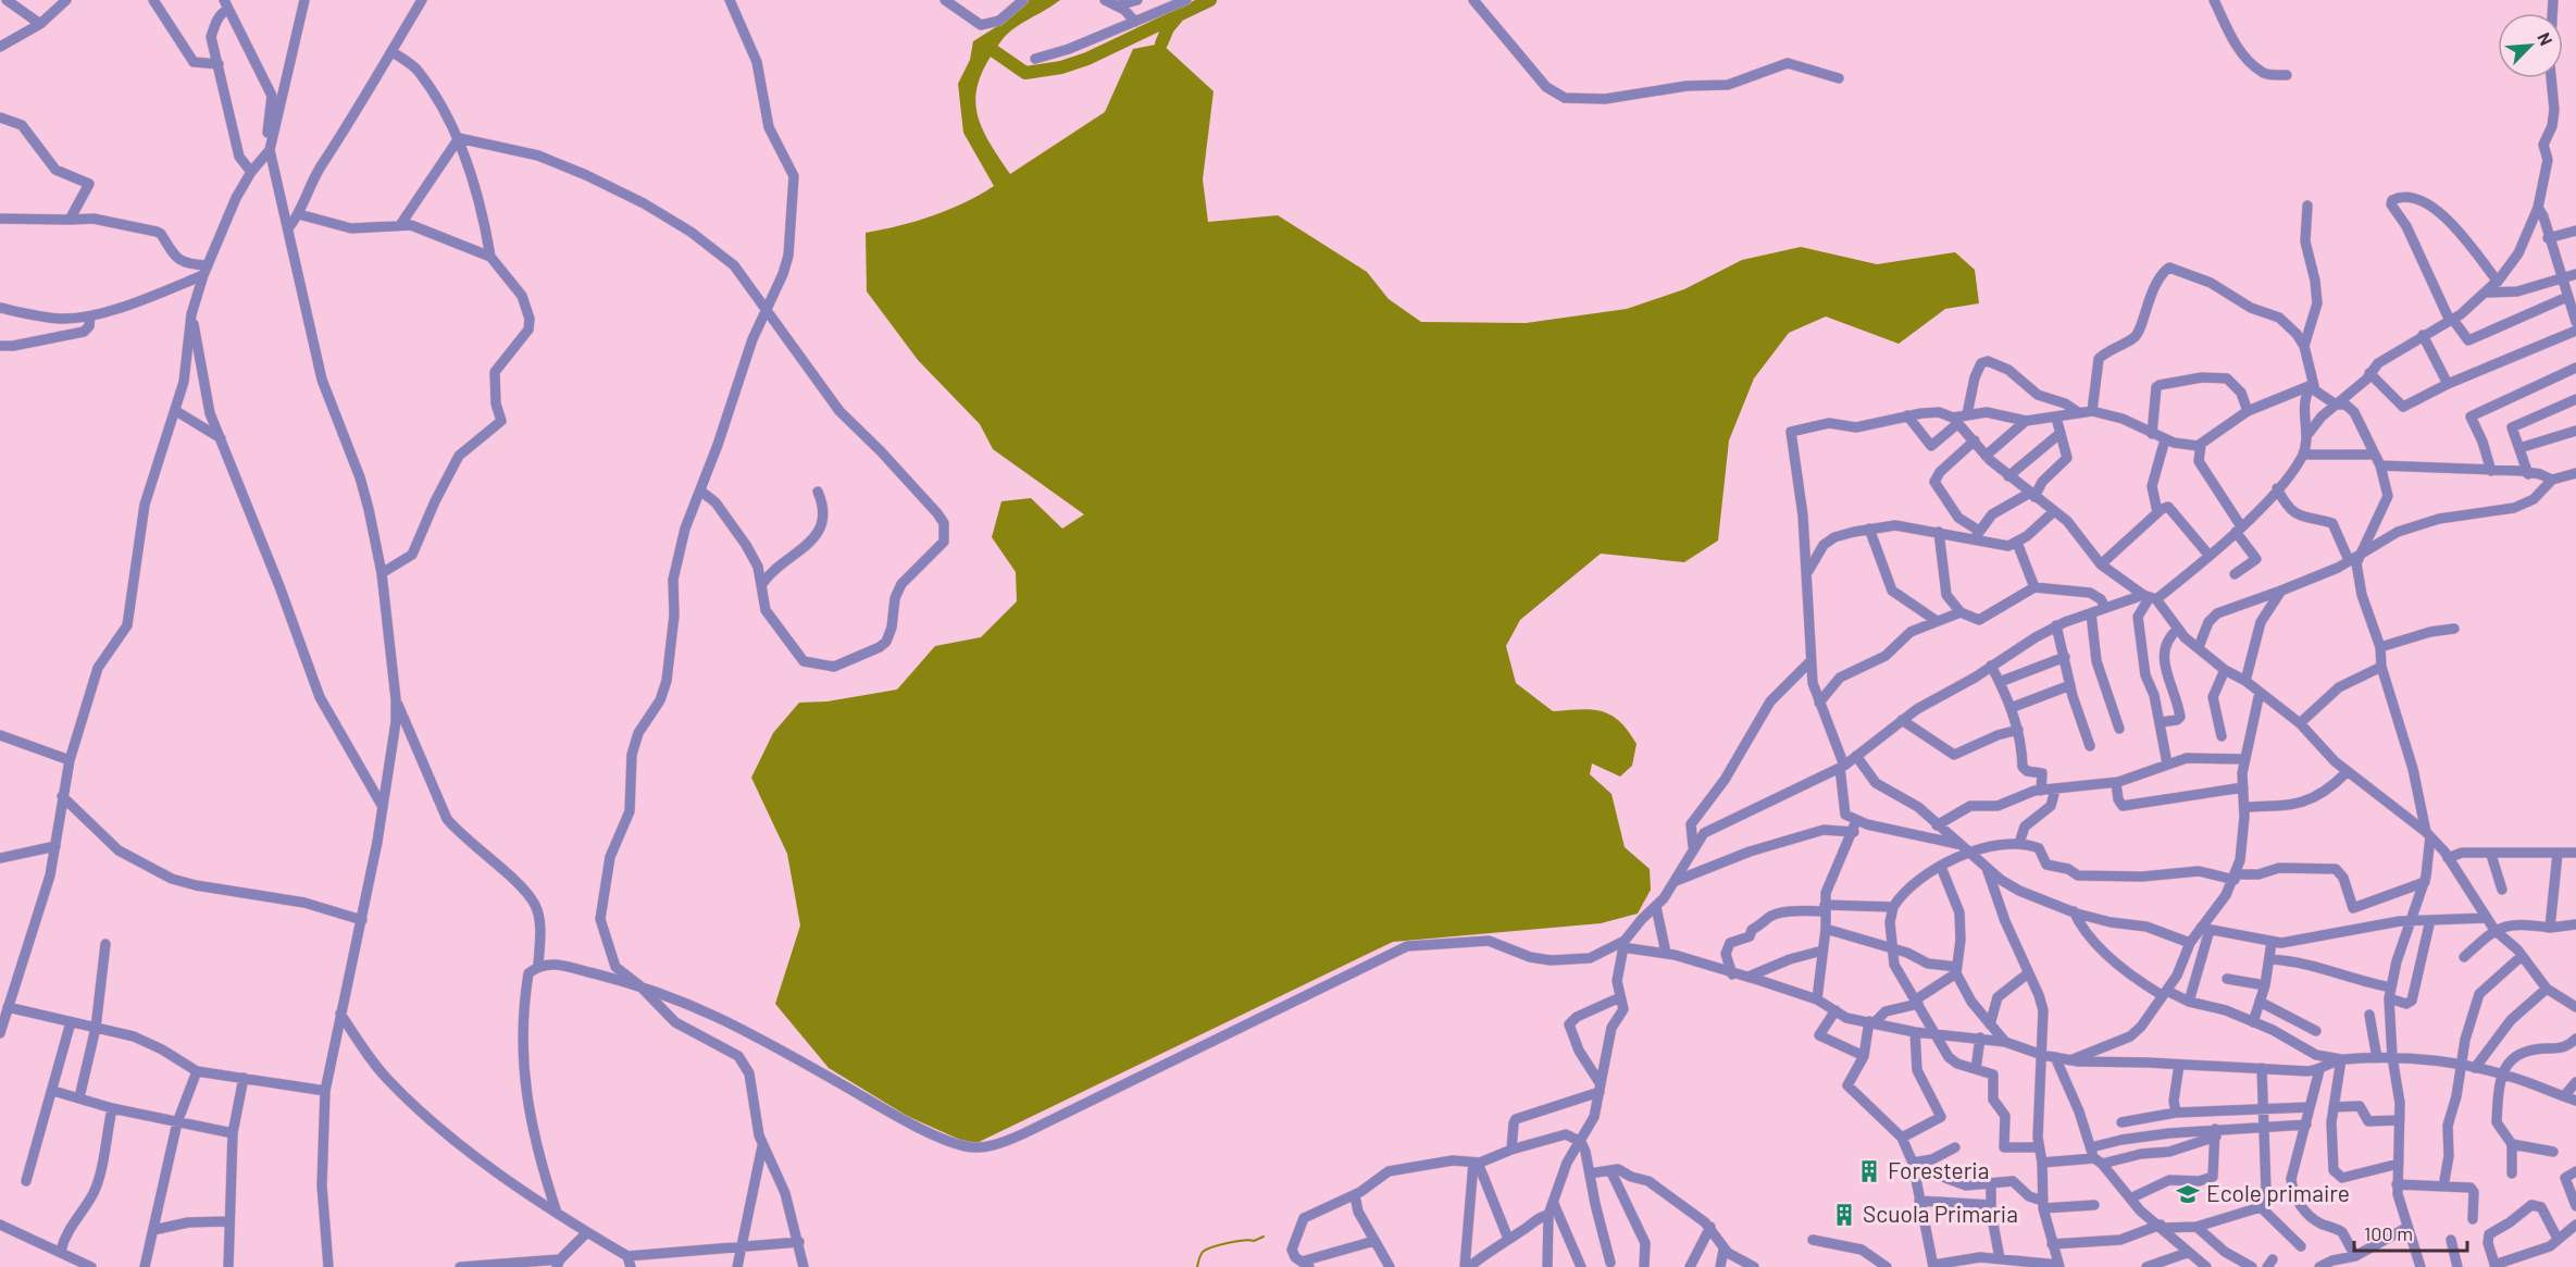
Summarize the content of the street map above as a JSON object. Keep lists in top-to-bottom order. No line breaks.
{"places":{"building":["Foresteria","Scuola Primaria"],"school or university":["Ecole primaire"]},"scale_bar":"100 m","north":"top right"}
